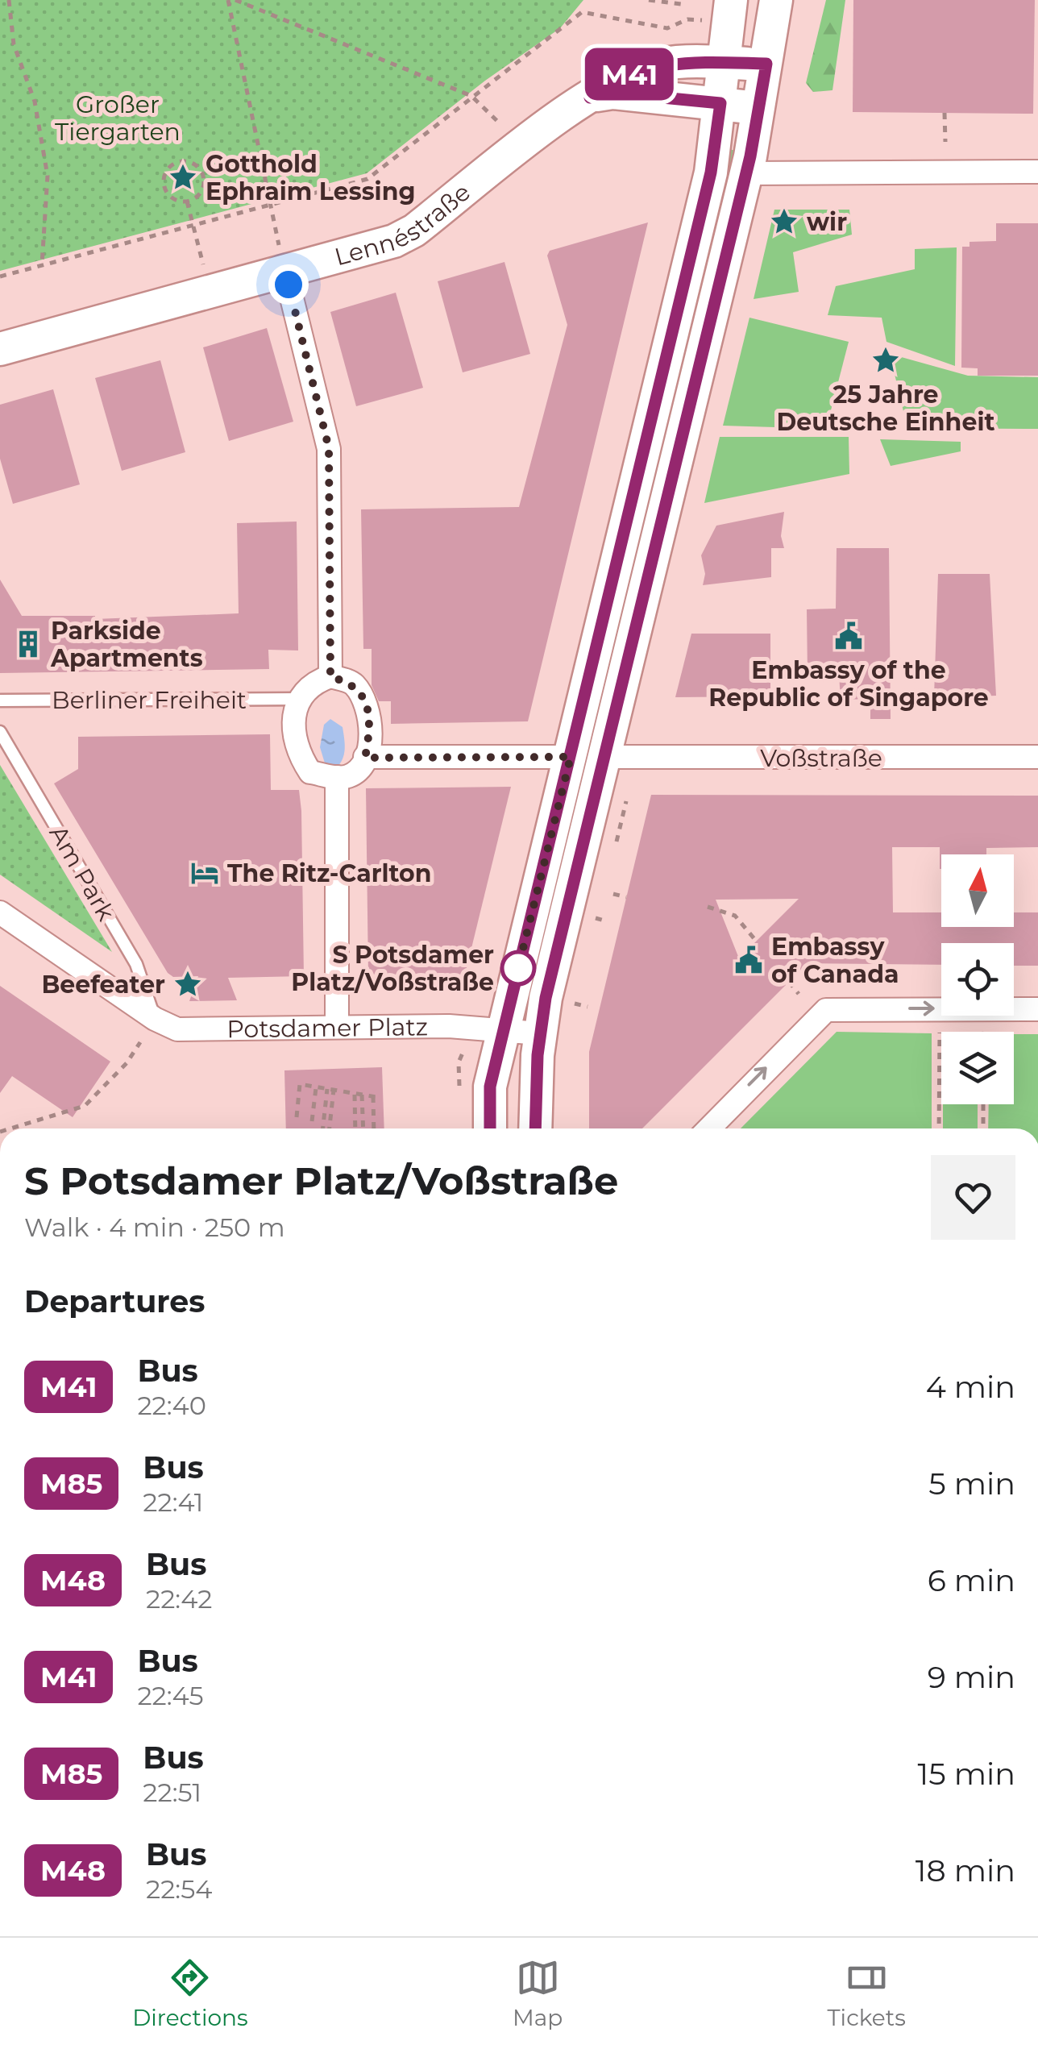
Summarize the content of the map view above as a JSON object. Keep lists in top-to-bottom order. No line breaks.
{"streets":{"main road":["Lennéstraße"],"street":["Voßstraße","Potsdamer Platz"],"lane":["Berliner Freiheit","Am Park"]},"crossings":[["Am Park","Potsdamer Platz"]],"parks":["Großer Tiergarten"],"places":{"place":["Gotthold Ephraim Lessing","wir","25 Jahre Deutsche Einheit","Beefeater"],"public building":["Embassy of the Republic of Singapore","Embassy of Canada"],"building":["Parkside Apartments"],"hotel":["The Ritz-Carlton"],"other":["S Potsdamer Platz/Voßstraße"]},"lines":["bus line M41"],"north":"top","page":{"on_map":"M41","heading":[["S Potsdamer Platz/Voßstraße","Walk · 4 min · 250 m"],"Departures"],"list":[{"mark":"M41","name":"Bus","note":"22:40","value":"4 min"},{"mark":"M85","name":"Bus","note":"22:41","value":"5 min"},{"mark":"M48","name":"Bus","note":"22:42","value":"6 min"},{"mark":"M41","name":"Bus","note":"22:45","value":"9 min"},{"mark":"M85","name":"Bus","note":"22:51","value":"15 min"},{"mark":"M48","name":"Bus","note":"22:54","value":"18 min"}],"tabs":["Directions","Map","Tickets"]}}
